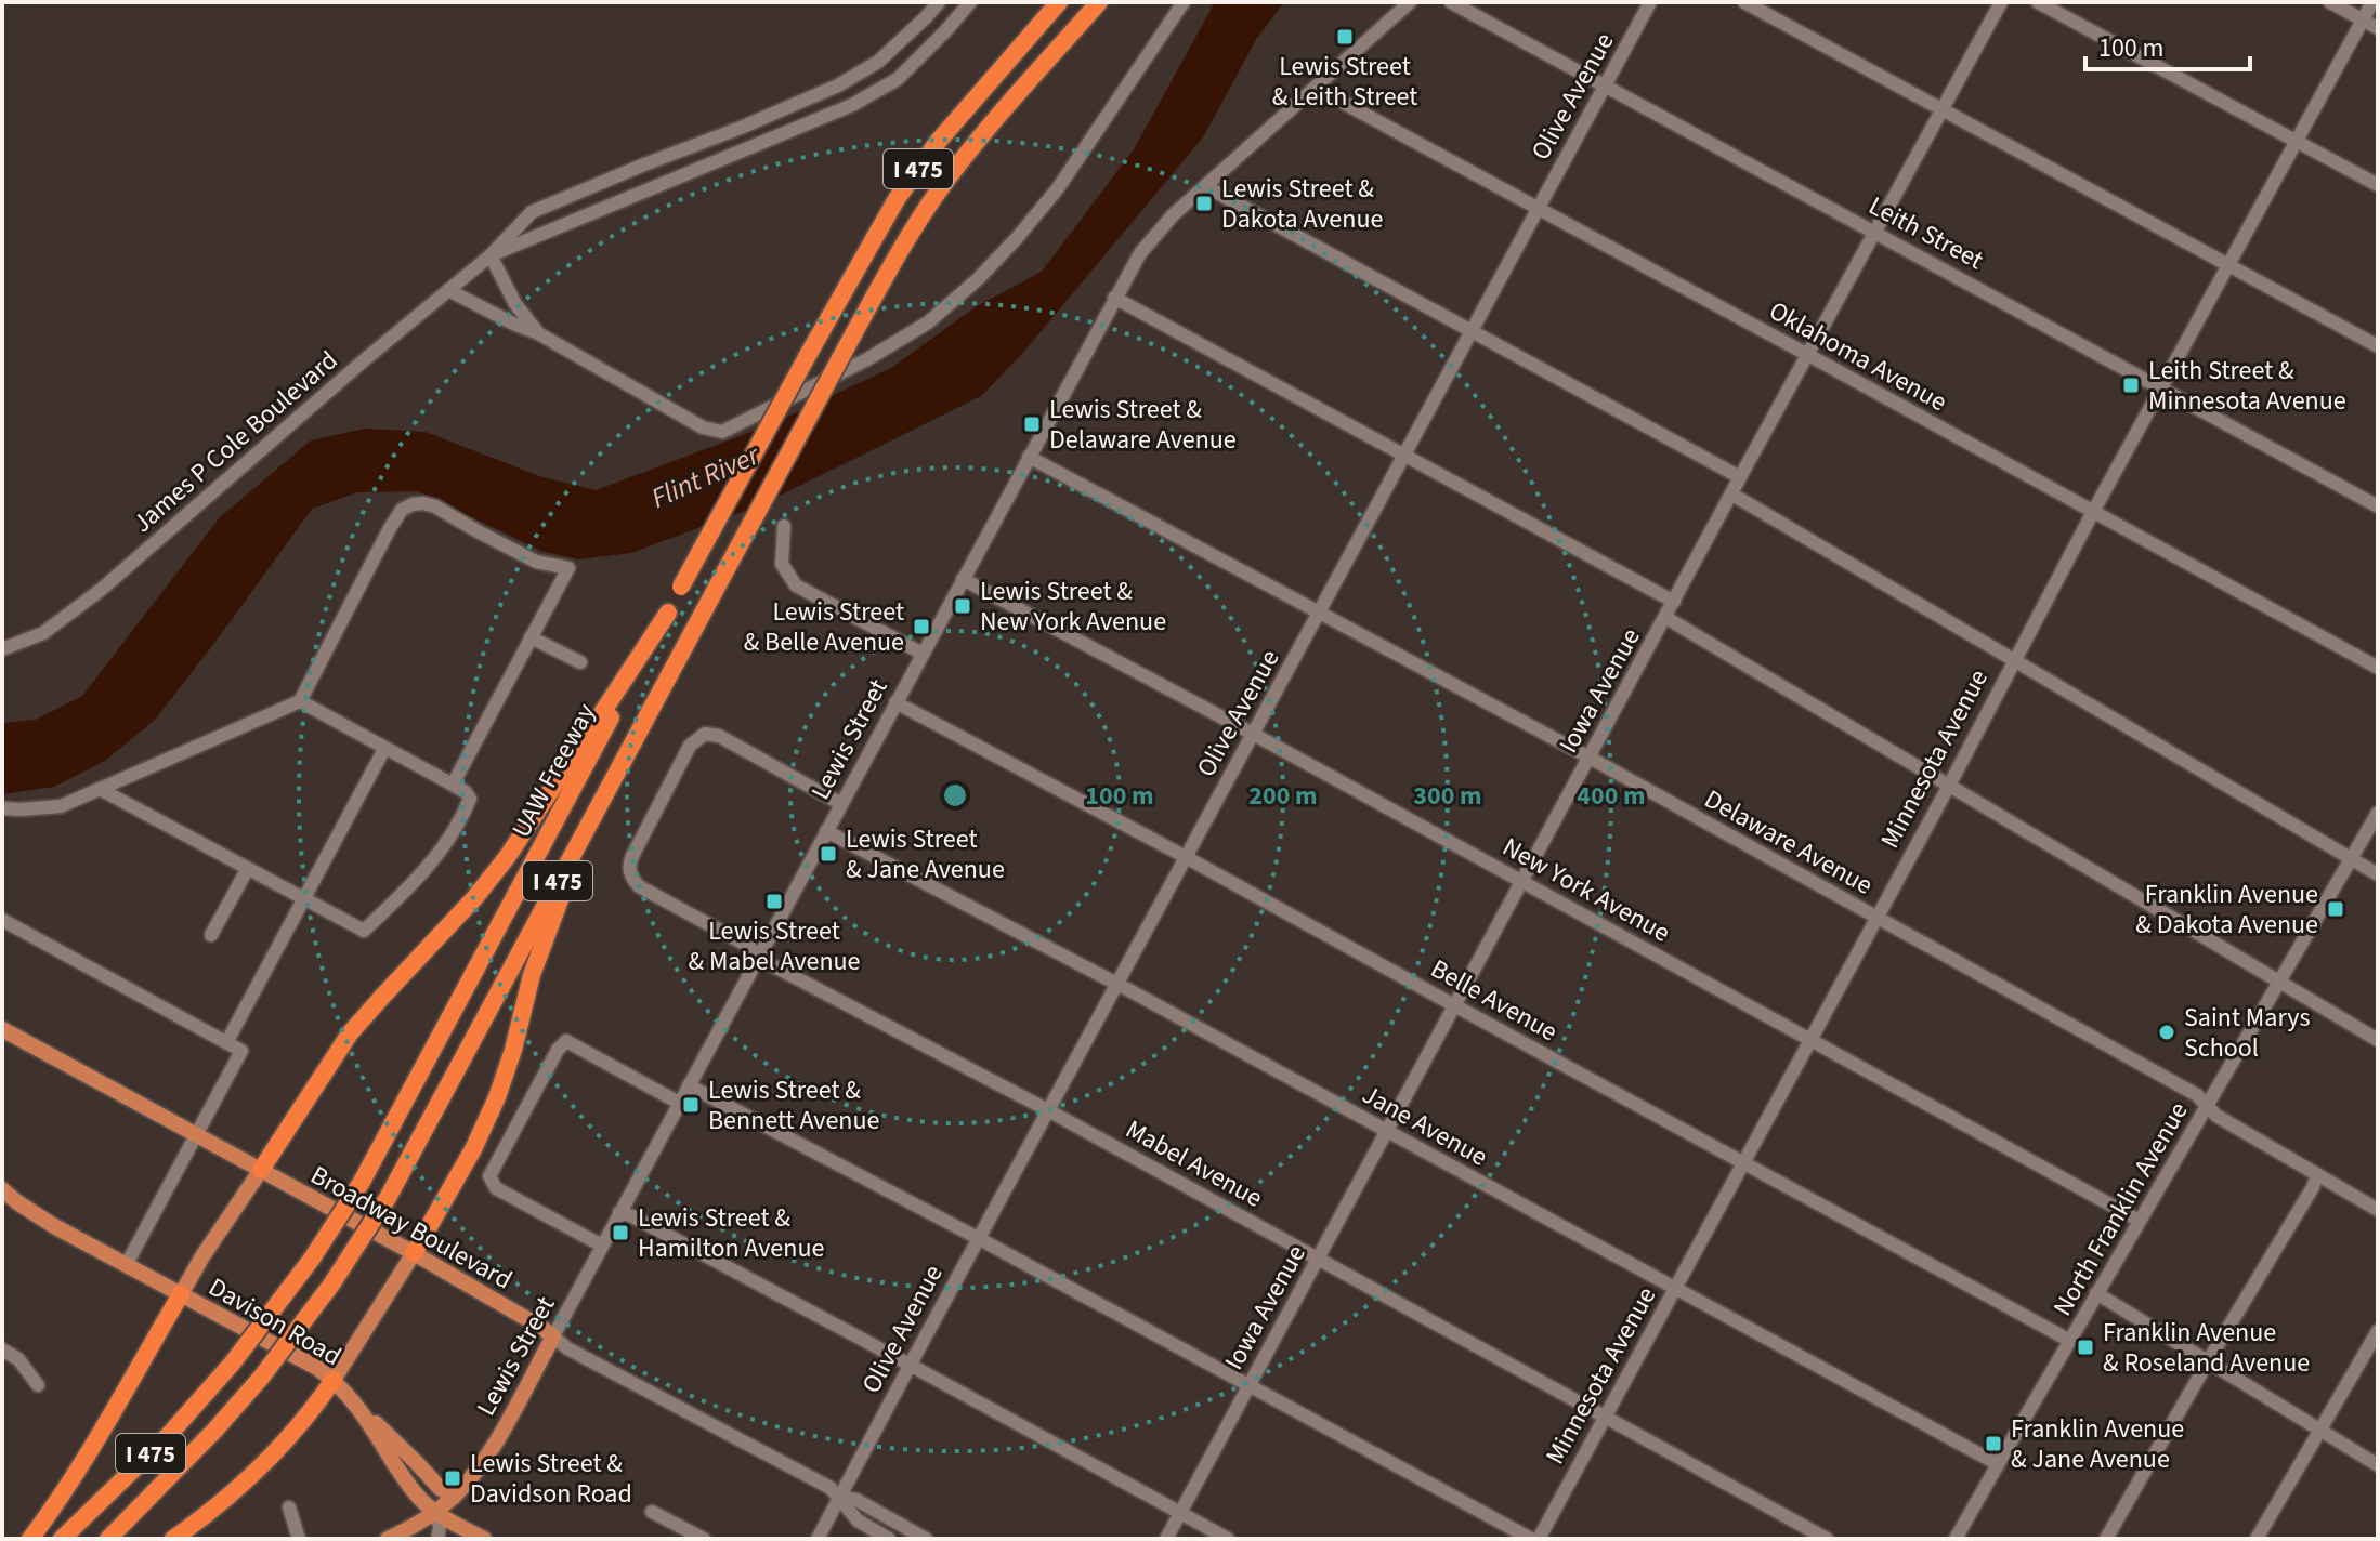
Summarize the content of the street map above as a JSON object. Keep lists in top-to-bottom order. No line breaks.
{"streets":{"highway":["I 475","UAW Freeway"],"main road":["Lewis Street","Broadway Boulevard","Davison Road"],"street":["Olive Avenue","Leith Street","Oklahoma Avenue","James P Cole Boulevard","Iowa Avenue","Minnesota Avenue","Delaware Avenue","New York Avenue","Belle Avenue","Jane Avenue","Mabel Avenue","North Franklin Avenue"]},"crossings":[["Olive Avenue","Leith Street"],["Olive Avenue","Oklahoma Avenue"],["Olive Avenue","Delaware Avenue"],["Olive Avenue","New York Avenue"],["Olive Avenue","Belle Avenue"],["Olive Avenue","Jane Avenue"],["Olive Avenue","Mabel Avenue"],["Olive Avenue","Broadway Boulevard"],["Leith Street","Iowa Avenue"],["Leith Street","Minnesota Avenue"],["Oklahoma Avenue","Iowa Avenue"],["Oklahoma Avenue","Lewis Street"],["Oklahoma Avenue","Minnesota Avenue"],["Iowa Avenue","Delaware Avenue"],["Iowa Avenue","New York Avenue"],["Iowa Avenue","Belle Avenue"],["Iowa Avenue","Jane Avenue"],["Iowa Avenue","Mabel Avenue"],["Lewis Street","Delaware Avenue"],["Lewis Street","New York Avenue"],["Lewis Street","Belle Avenue"],["Lewis Street","Jane Avenue"],["Lewis Street","Mabel Avenue"],["Lewis Street","Broadway Boulevard"],["Lewis Street","Davison Road"],["Minnesota Avenue","Delaware Avenue"],["Minnesota Avenue","New York Avenue"],["Minnesota Avenue","Belle Avenue"],["Minnesota Avenue","Jane Avenue"],["Minnesota Avenue","Mabel Avenue"],["Delaware Avenue","North Franklin Avenue"],["New York Avenue","North Franklin Avenue"],["Belle Avenue","North Franklin Avenue"],["Jane Avenue","North Franklin Avenue"]],"water":["Flint River"],"places":{"transit":["Lewis Street & Leith Street","Lewis Street & Dakota Avenue","Leith Street & Minnesota Avenue","Lewis Street & Delaware Avenue","Lewis Street & New York Avenue","Lewis Street & Belle Avenue","Lewis Street & Jane Avenue","Lewis Street & Mabel Avenue","Franklin Avenue & Dakota Avenue","Lewis Street & Bennett Avenue","Lewis Street & Hamilton Avenue","Franklin Avenue & Roseland Avenue","Franklin Avenue & Jane Avenue","Lewis Street & Davidson Road"],"other":["Saint Marys School"]},"scale_bar":"100 m","rings":["100 m","200 m","300 m","400 m"]}
